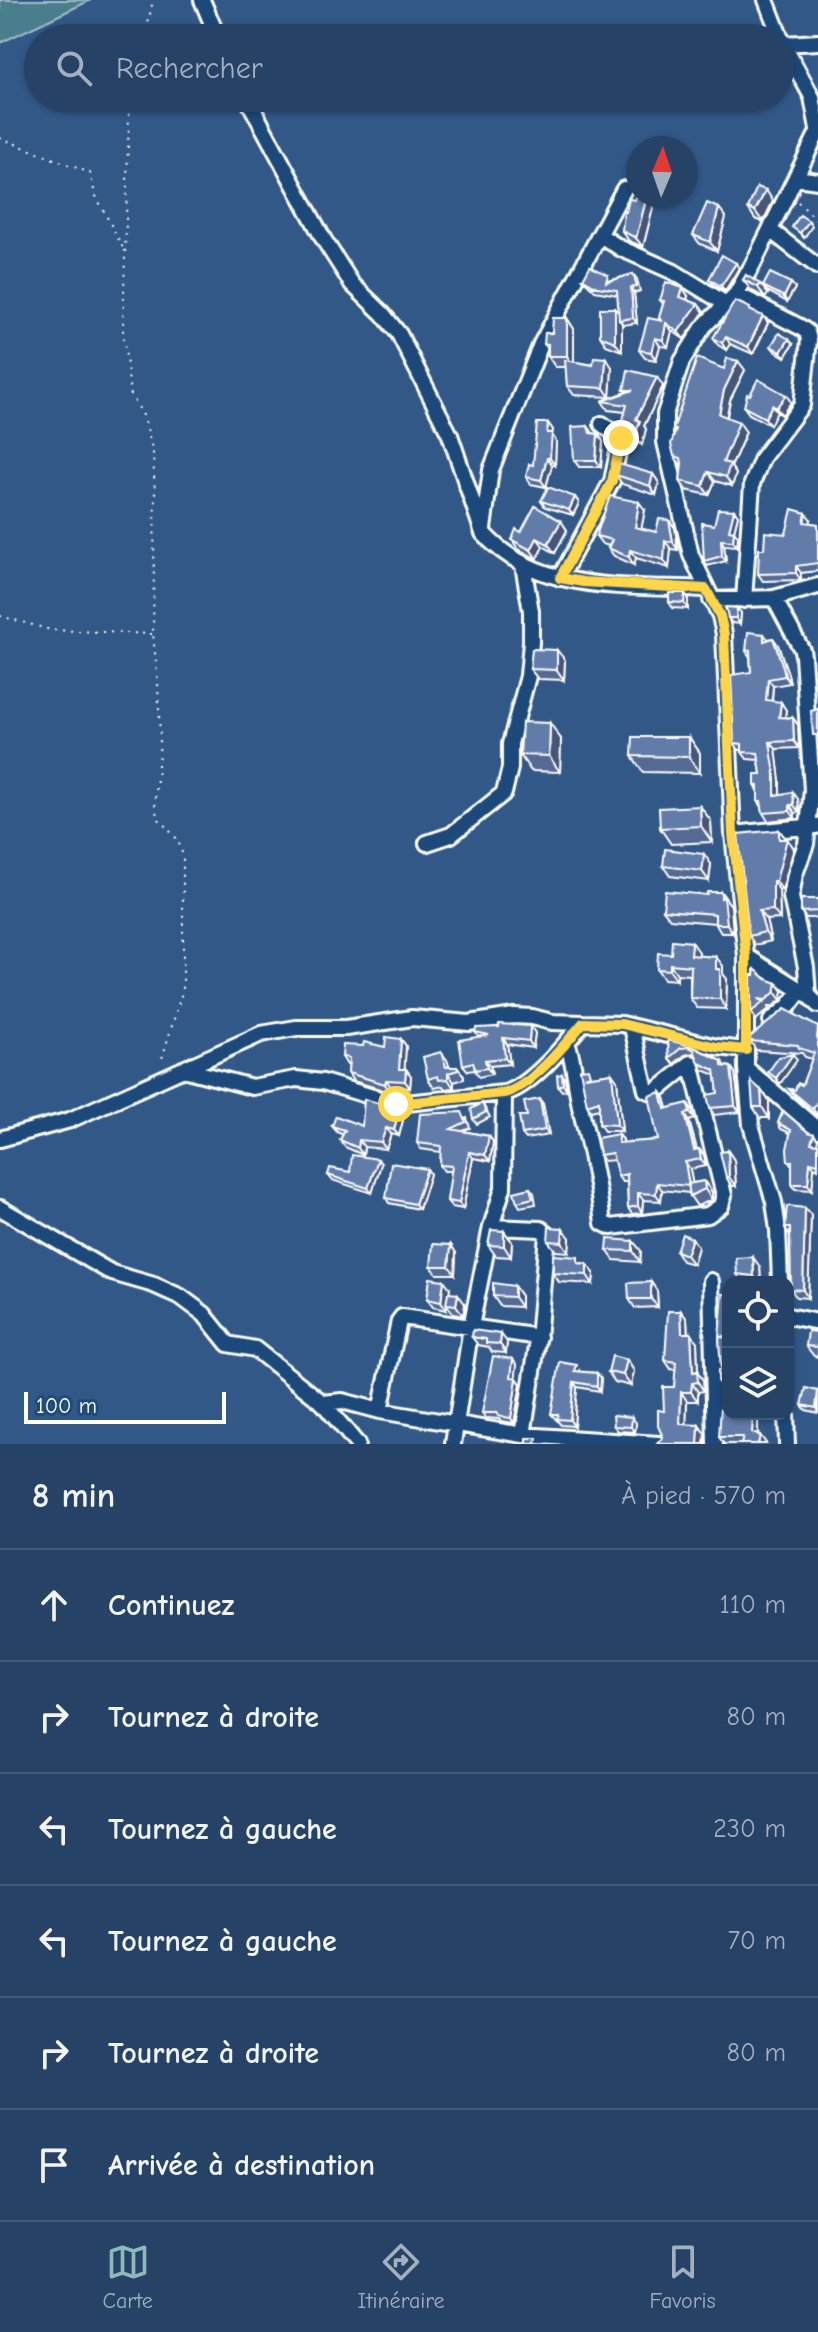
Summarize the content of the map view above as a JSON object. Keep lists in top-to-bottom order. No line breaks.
{"scale_bar":"100 m","north":"top","page":{"search":"Rechercher","scale":"100 m","heading":["8 min","À pied · 570 m"],"list":[["Continuez","110 m"],["Tournez à droite","80 m"],["Tournez à gauche","230 m"],["Tournez à gauche","70 m"],["Tournez à droite","80 m"],"Arrivée à destination"],"nav":["Carte","Itinéraire","Favoris"]}}
